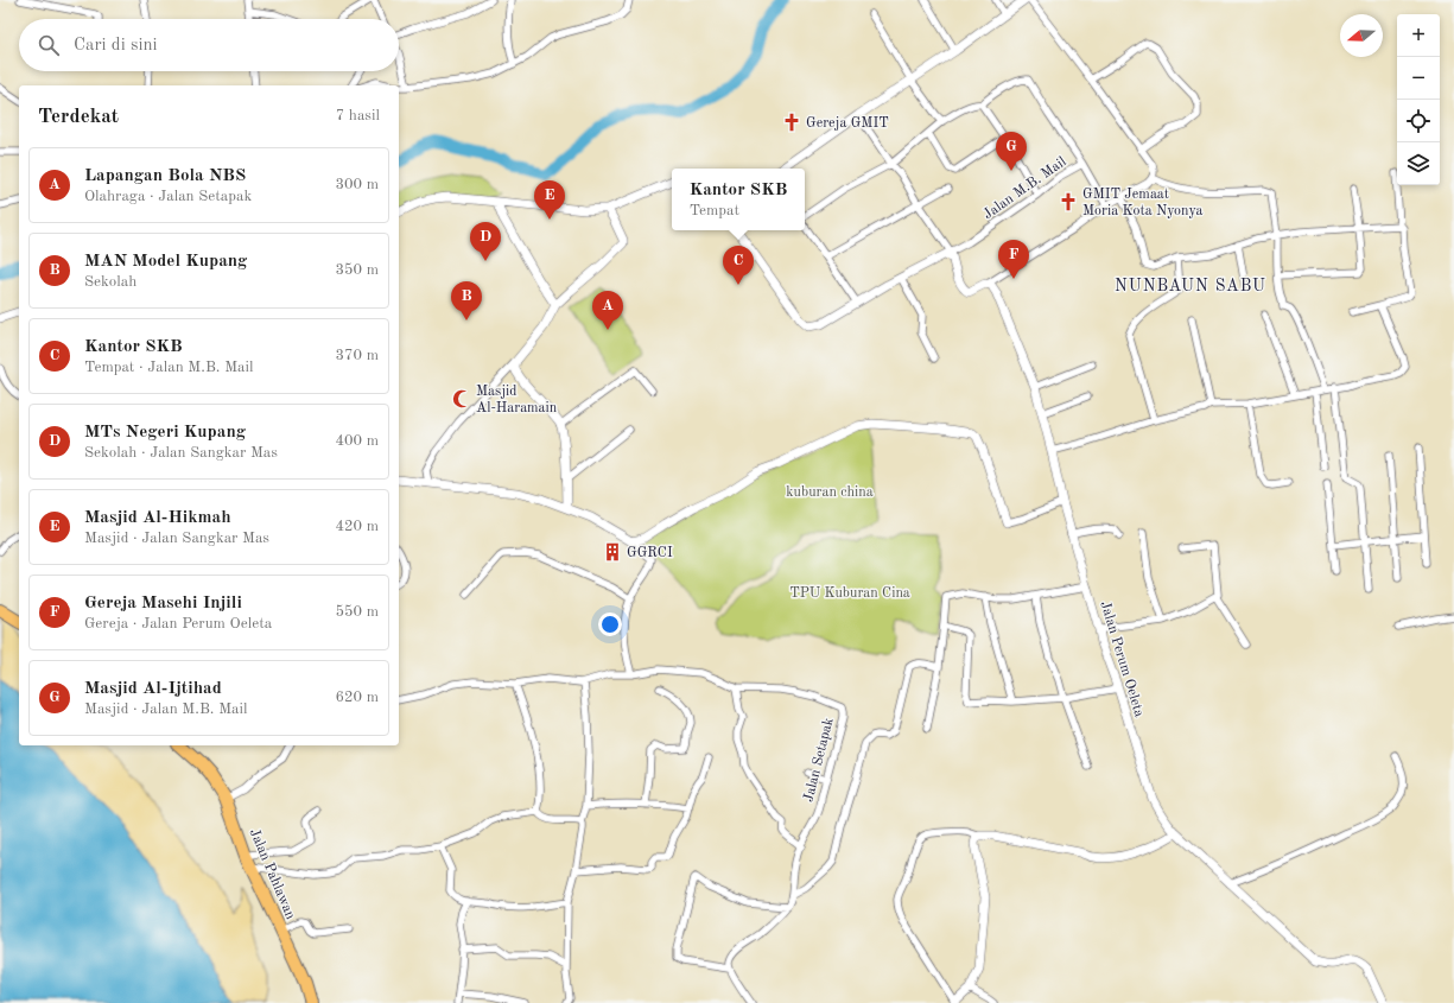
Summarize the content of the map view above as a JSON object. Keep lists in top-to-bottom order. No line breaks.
{"streets":{"highway":["Jalan Pahlawan"],"street":["Jalan M.B. Mail","Jalan Perum Oeleta","Jalan Setapak"]},"districts":["NUNBAUN SABU"],"parks":["kuburan china","TPU Kuburan Cina"],"places":{"church":["Gereja GMIT","GMIT Jemaat Moria Kota Nyonya"],"mosque":["Masjid Al-Haramain"],"building":["GGRCI"]},"north":"left","page":{"map_buttons":["+","−"],"search":"Cari di sini","heading":["Terdekat","7 hasil"],"pins":["G","E","D","F","C","B","A"],"list":[{"mark":"A","name":"Lapangan Bola NBS","note":"Olahraga · Jalan Setapak","value":"300 m"},{"mark":"B","name":"MAN Model Kupang","note":"Sekolah","value":"350 m"},{"mark":"C","name":"Kantor SKB","note":"Tempat · Jalan M.B. Mail","value":"370 m"},{"mark":"D","name":"MTs Negeri Kupang","note":"Sekolah · Jalan Sangkar Mas","value":"400 m"},{"mark":"E","name":"Masjid Al-Hikmah","note":"Masjid · Jalan Sangkar Mas","value":"420 m"},{"mark":"F","name":"Gereja Masehi Injili","note":"Gereja · Jalan Perum Oeleta","value":"550 m"},{"mark":"G","name":"Masjid Al-Ijtihad","note":"Masjid · Jalan M.B. Mail","value":"620 m"}],"popup":["Kantor SKB","Tempat"]}}
